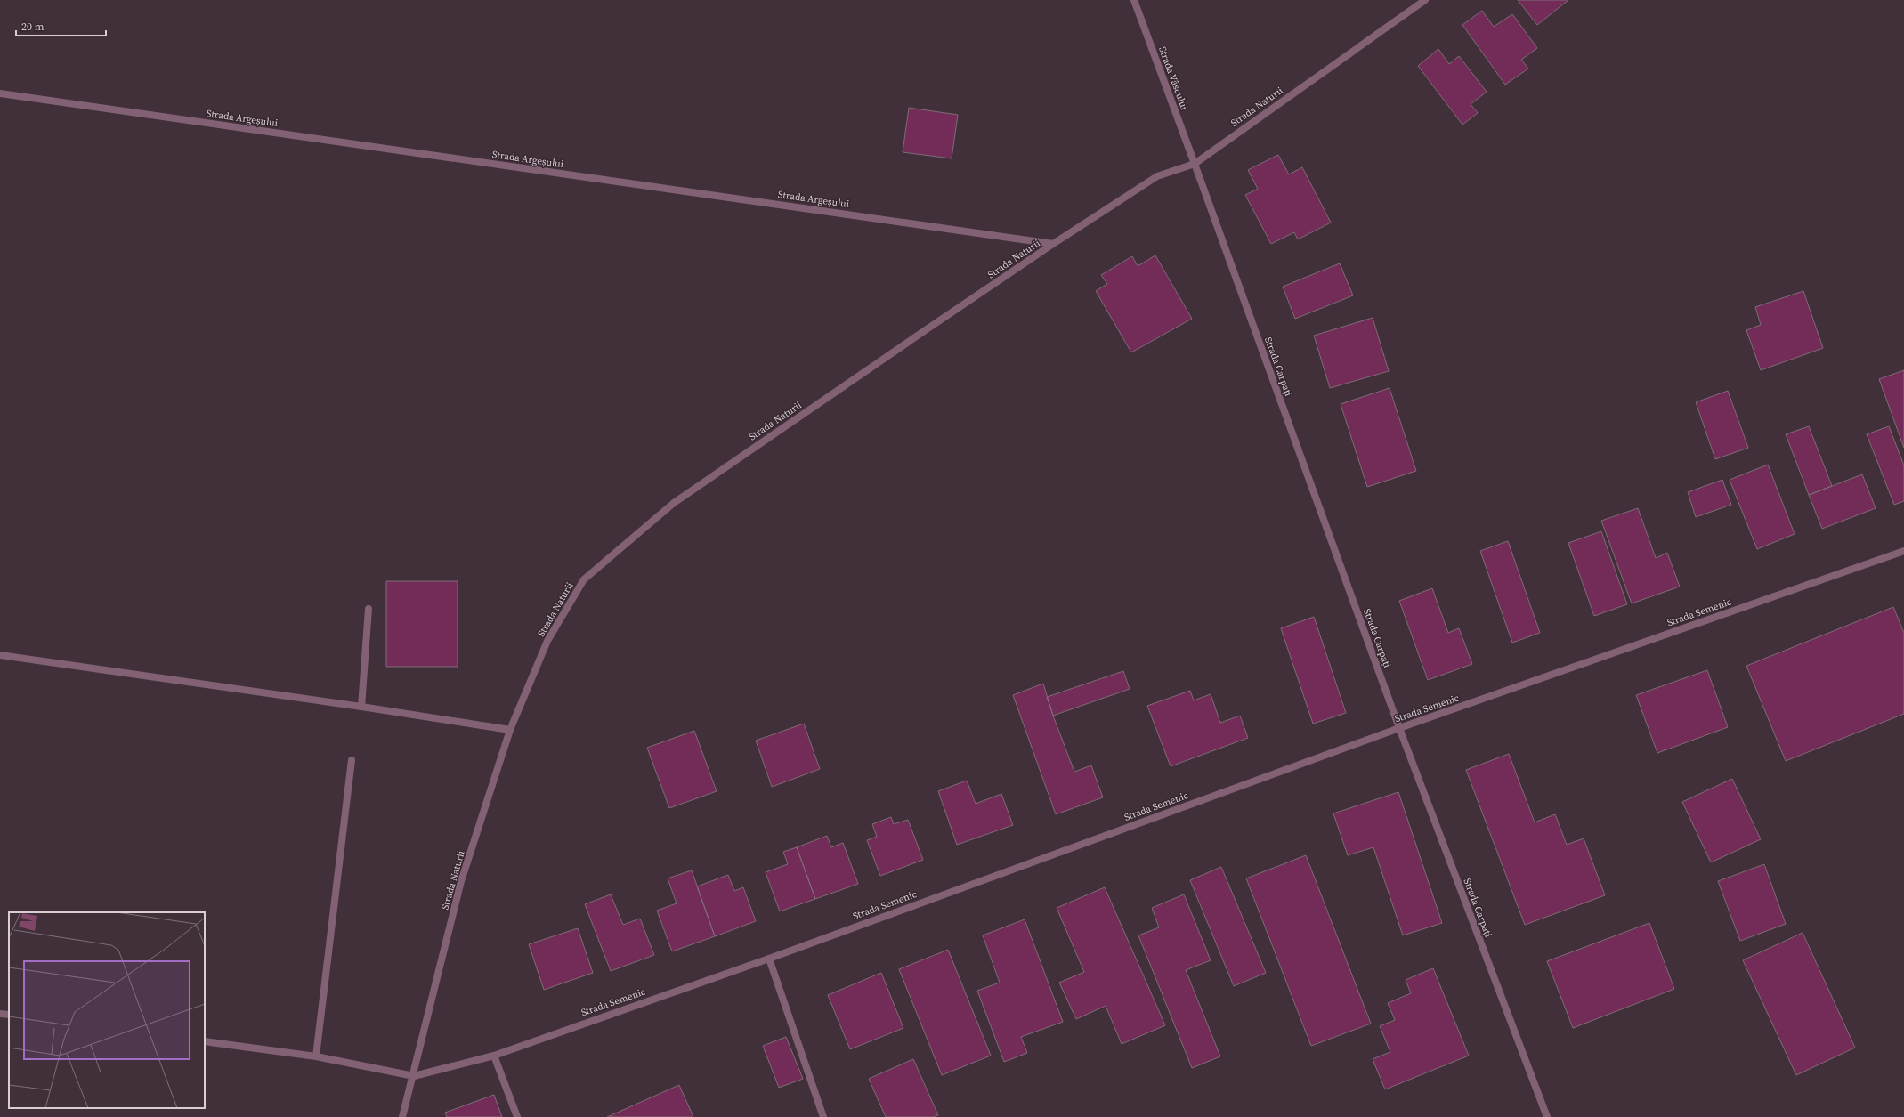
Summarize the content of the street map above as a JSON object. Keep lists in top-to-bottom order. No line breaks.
{"streets":{"street":["Strada Vâscului","Strada Naturii","Strada Argeșului","Strada Carpați","Strada Semenic"]},"crossings":[["Strada Vâscului","Strada Naturii"],["Strada Vâscului","Strada Carpați"],["Strada Naturii","Strada Argeșului"],["Strada Naturii","Strada Carpați"],["Strada Naturii","Strada Semenic"],["Strada Carpați","Strada Semenic"]],"scale_bar":"20 m"}
